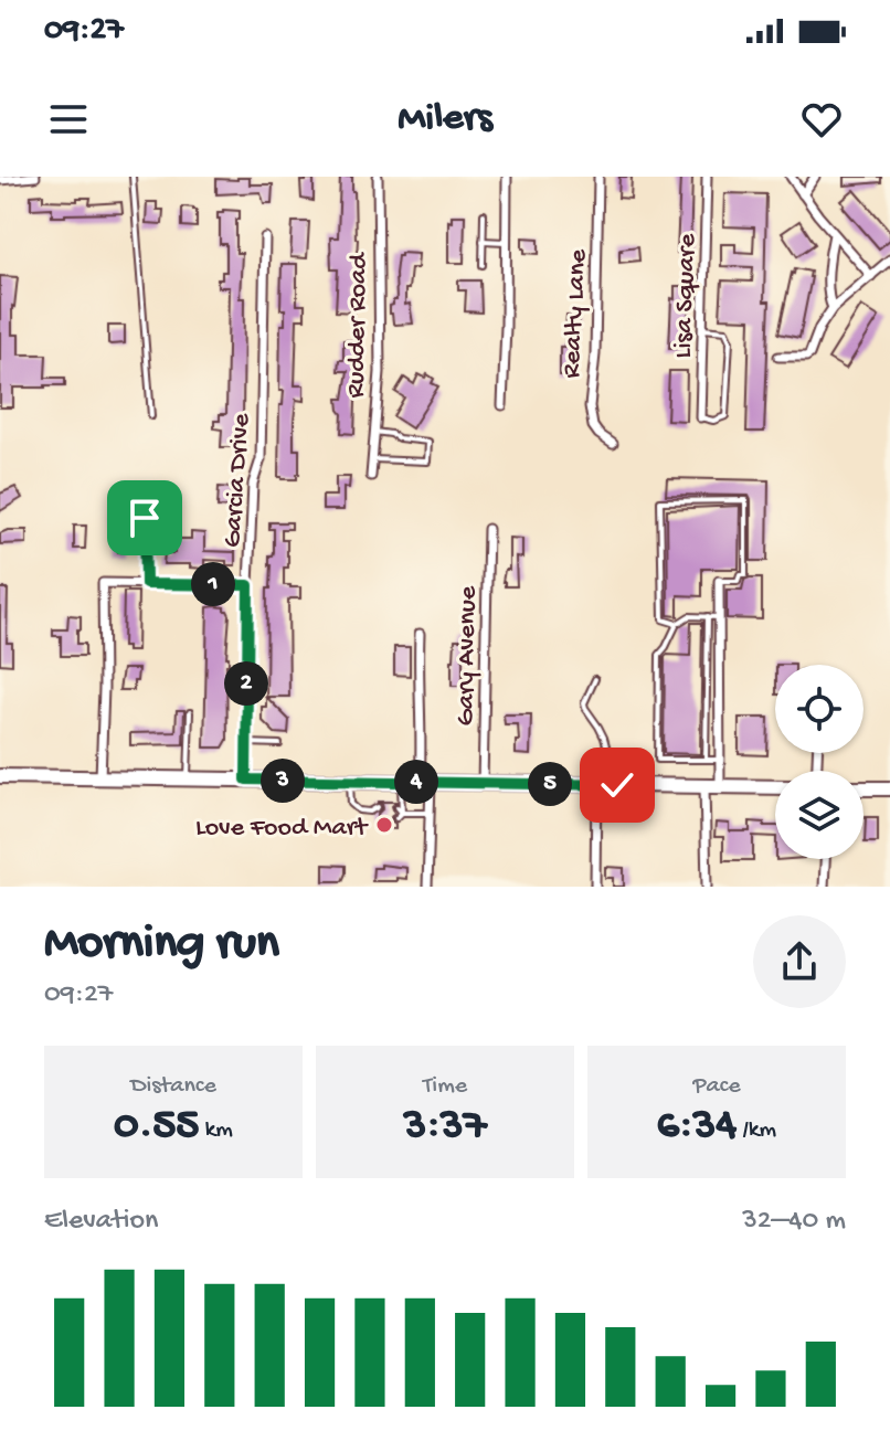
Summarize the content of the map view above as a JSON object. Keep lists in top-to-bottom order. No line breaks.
{"streets":{"street":["Lisa Square","Realty Lane","Rudder Road","Garcia Drive","Gary Avenue"]},"places":["Love Food Mart"],"page":{"status":"09:27","header":"Milers","pins":["1","2","3","4","5"],"heading":["Morning run","09:27"],"stats":[["Distance","0.55 km"],["Time","3:37"],["Pace","6:34 /km"]],"chart":["Elevation","32–40 m"]}}
